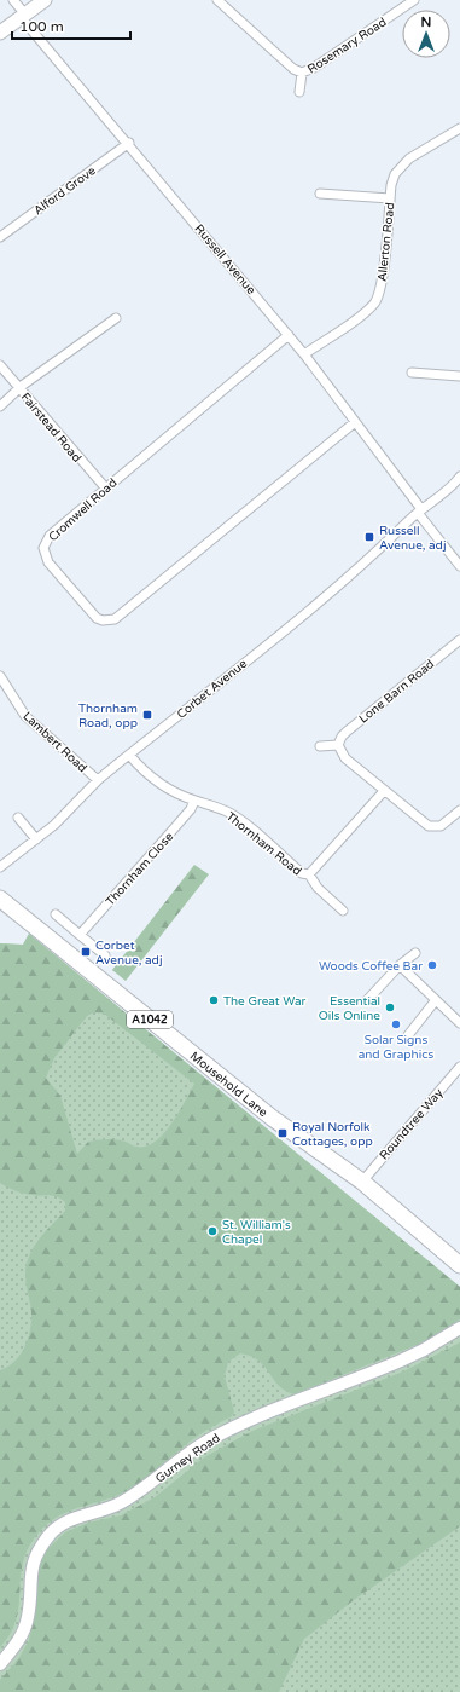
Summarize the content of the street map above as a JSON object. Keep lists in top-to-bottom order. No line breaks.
{"streets":{"highway":["A1042","Mousehold Lane"],"street":["Rosemary Road","Alford Grove","Allerton Road","Russell Avenue","Fairstead Road","Cromwell Road","Corbet Avenue","Lone Barn Road","Lambert Road","Thornham Road","Thornham Close","Roundtree Way","Gurney Road"]},"crossings":[["Alford Grove","Russell Avenue"],["Allerton Road","Russell Avenue"],["Russell Avenue","Cromwell Road"],["Russell Avenue","Corbet Avenue"],["Fairstead Road","Cromwell Road"],["Corbet Avenue","Lambert Road"],["Corbet Avenue","Thornham Road"],["Thornham Road","Thornham Close"],["Mousehold Lane","Roundtree Way"]],"places":{"transit":["Russell Avenue, adj","Thornham Road, opp","Corbet Avenue, adj","Royal Norfolk Cottages, opp"],"other":["Woods Coffee Bar","The Great War","Essential Oils Online","Solar Signs and Graphics","St. William's Chapel"]},"scale_bar":"100 m","north":"top"}
